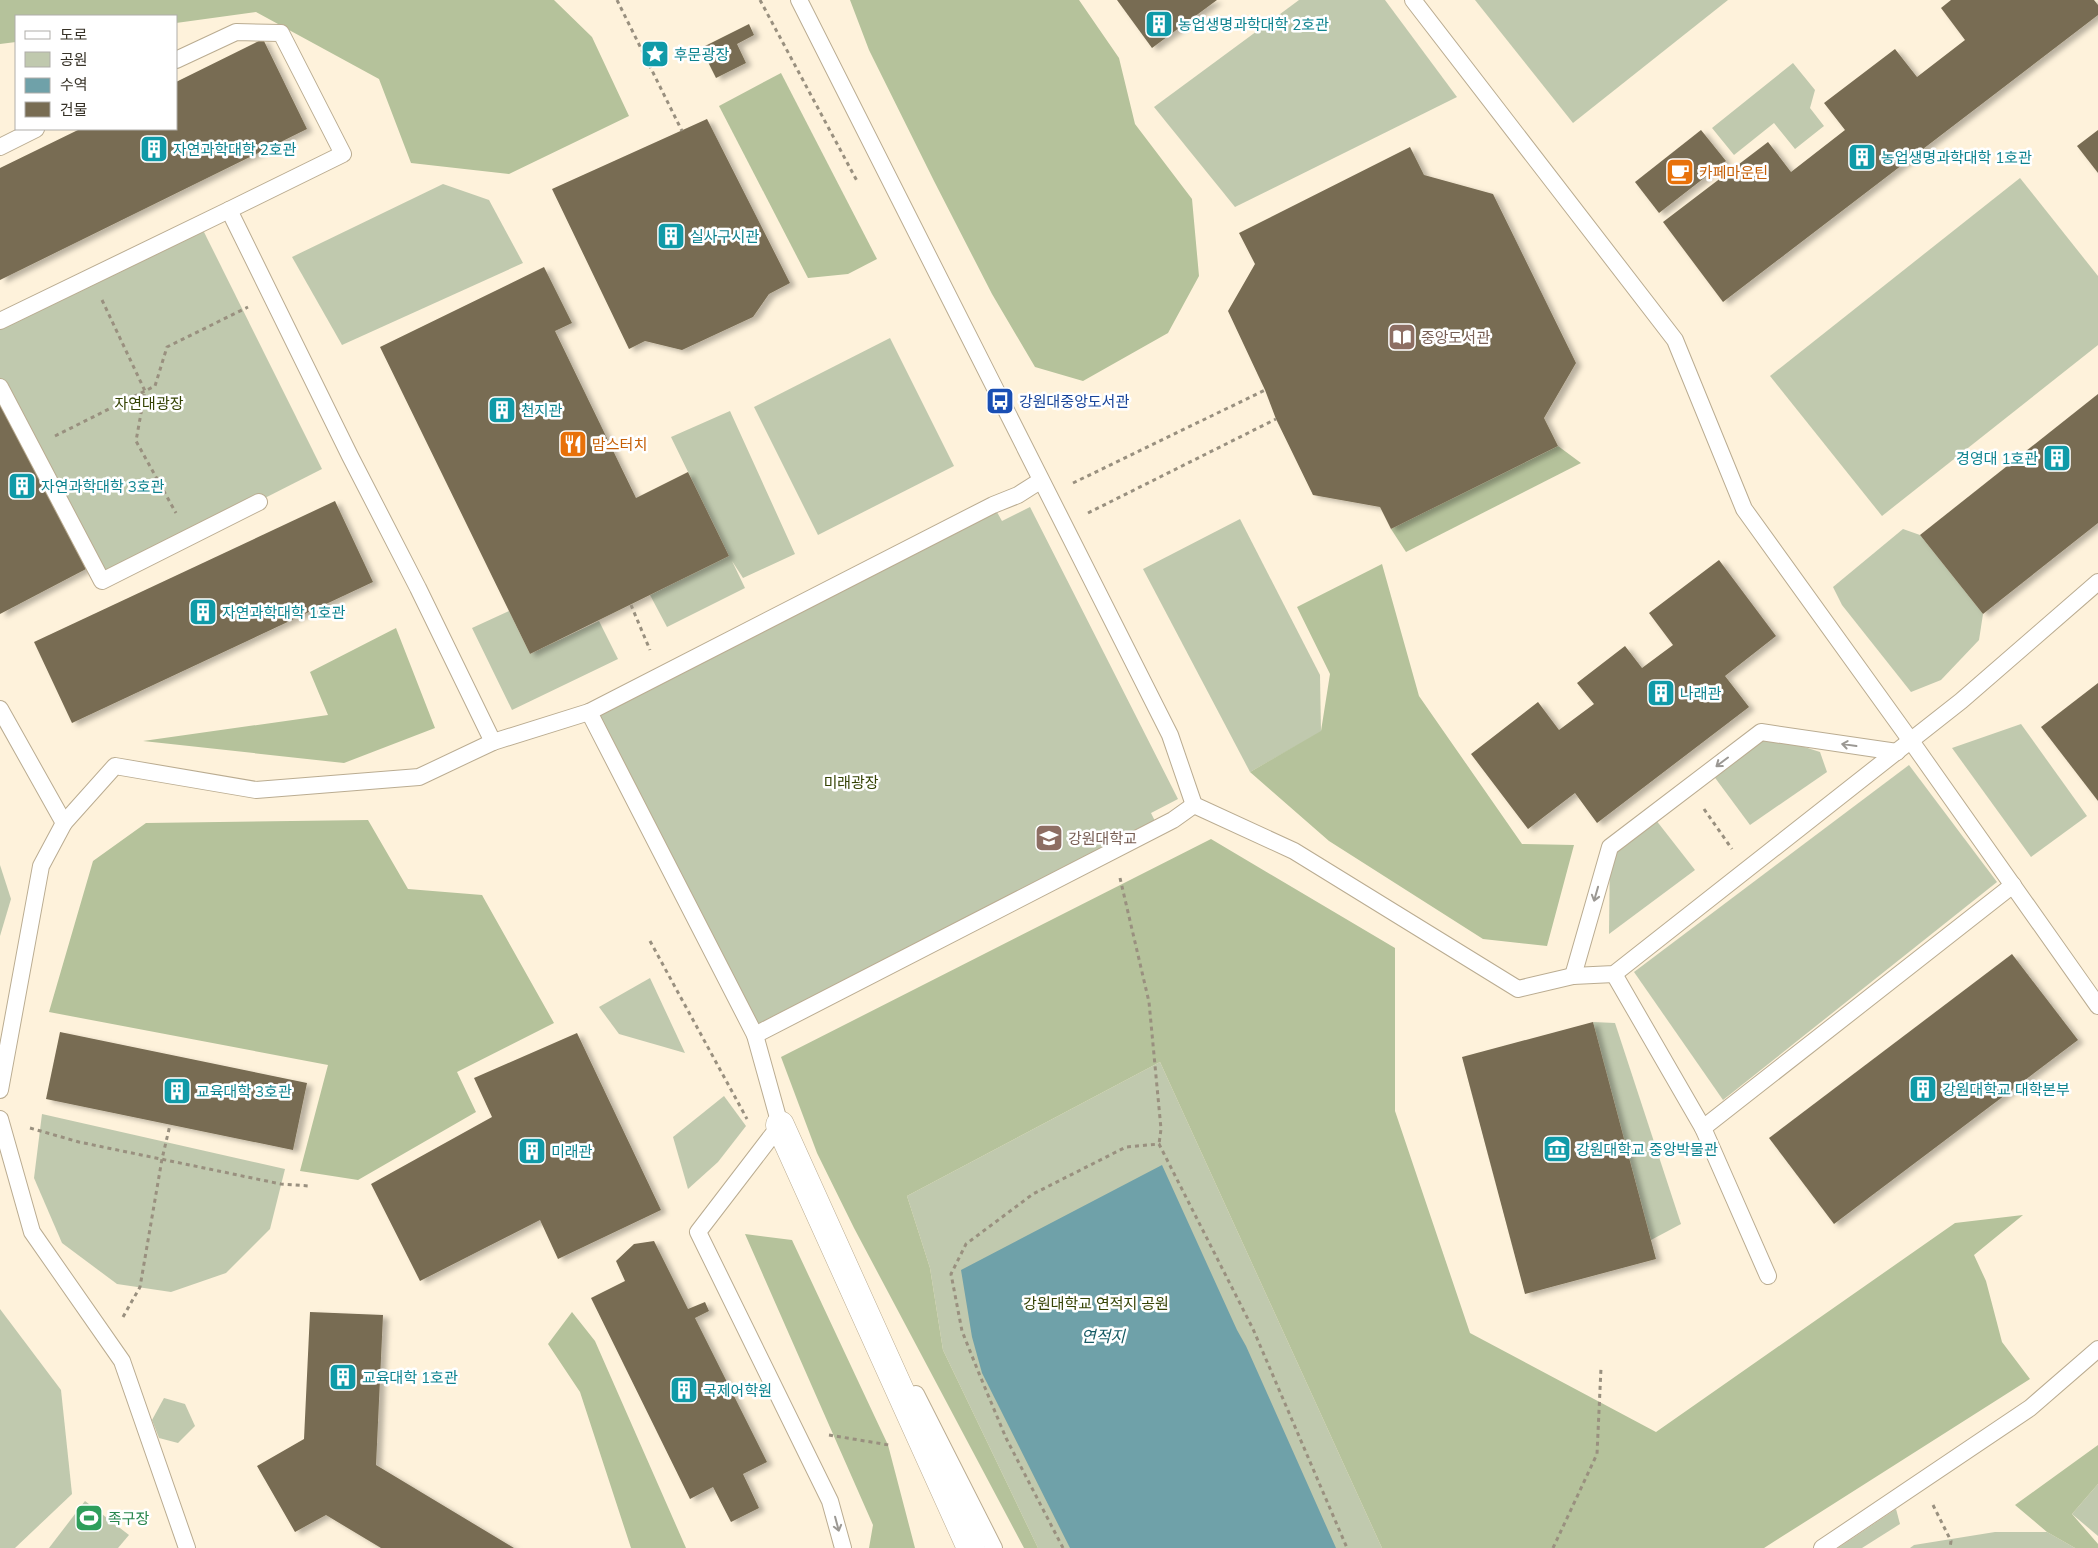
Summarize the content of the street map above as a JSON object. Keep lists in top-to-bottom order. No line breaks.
{"water":["연적지"],"parks":["자연대광장","미래광장","강원대학교 연적지 공원"],"places":{"building":["농업생명과학대학 2호관","자연과학대학 2호관","농업생명과학대학 1호관","실사구시관","천지관","경영대 1호관","자연과학대학 3호관","자연과학대학 1호관","나래관","강원대학교 대학본부","교육대학 3호관","미래관","교육대학 1호관","국제어학원"],"place":["후문광장"],"cafe":["카페마운틴"],"library":["중앙도서관"],"bus stop":["강원대중앙도서관"],"restaurant":["맘스터치"],"school or university":["강원대학교"],"museum":["강원대학교 중앙박물관"],"sports":["족구장"]},"legend":["도로","공원","수역","건물"]}
